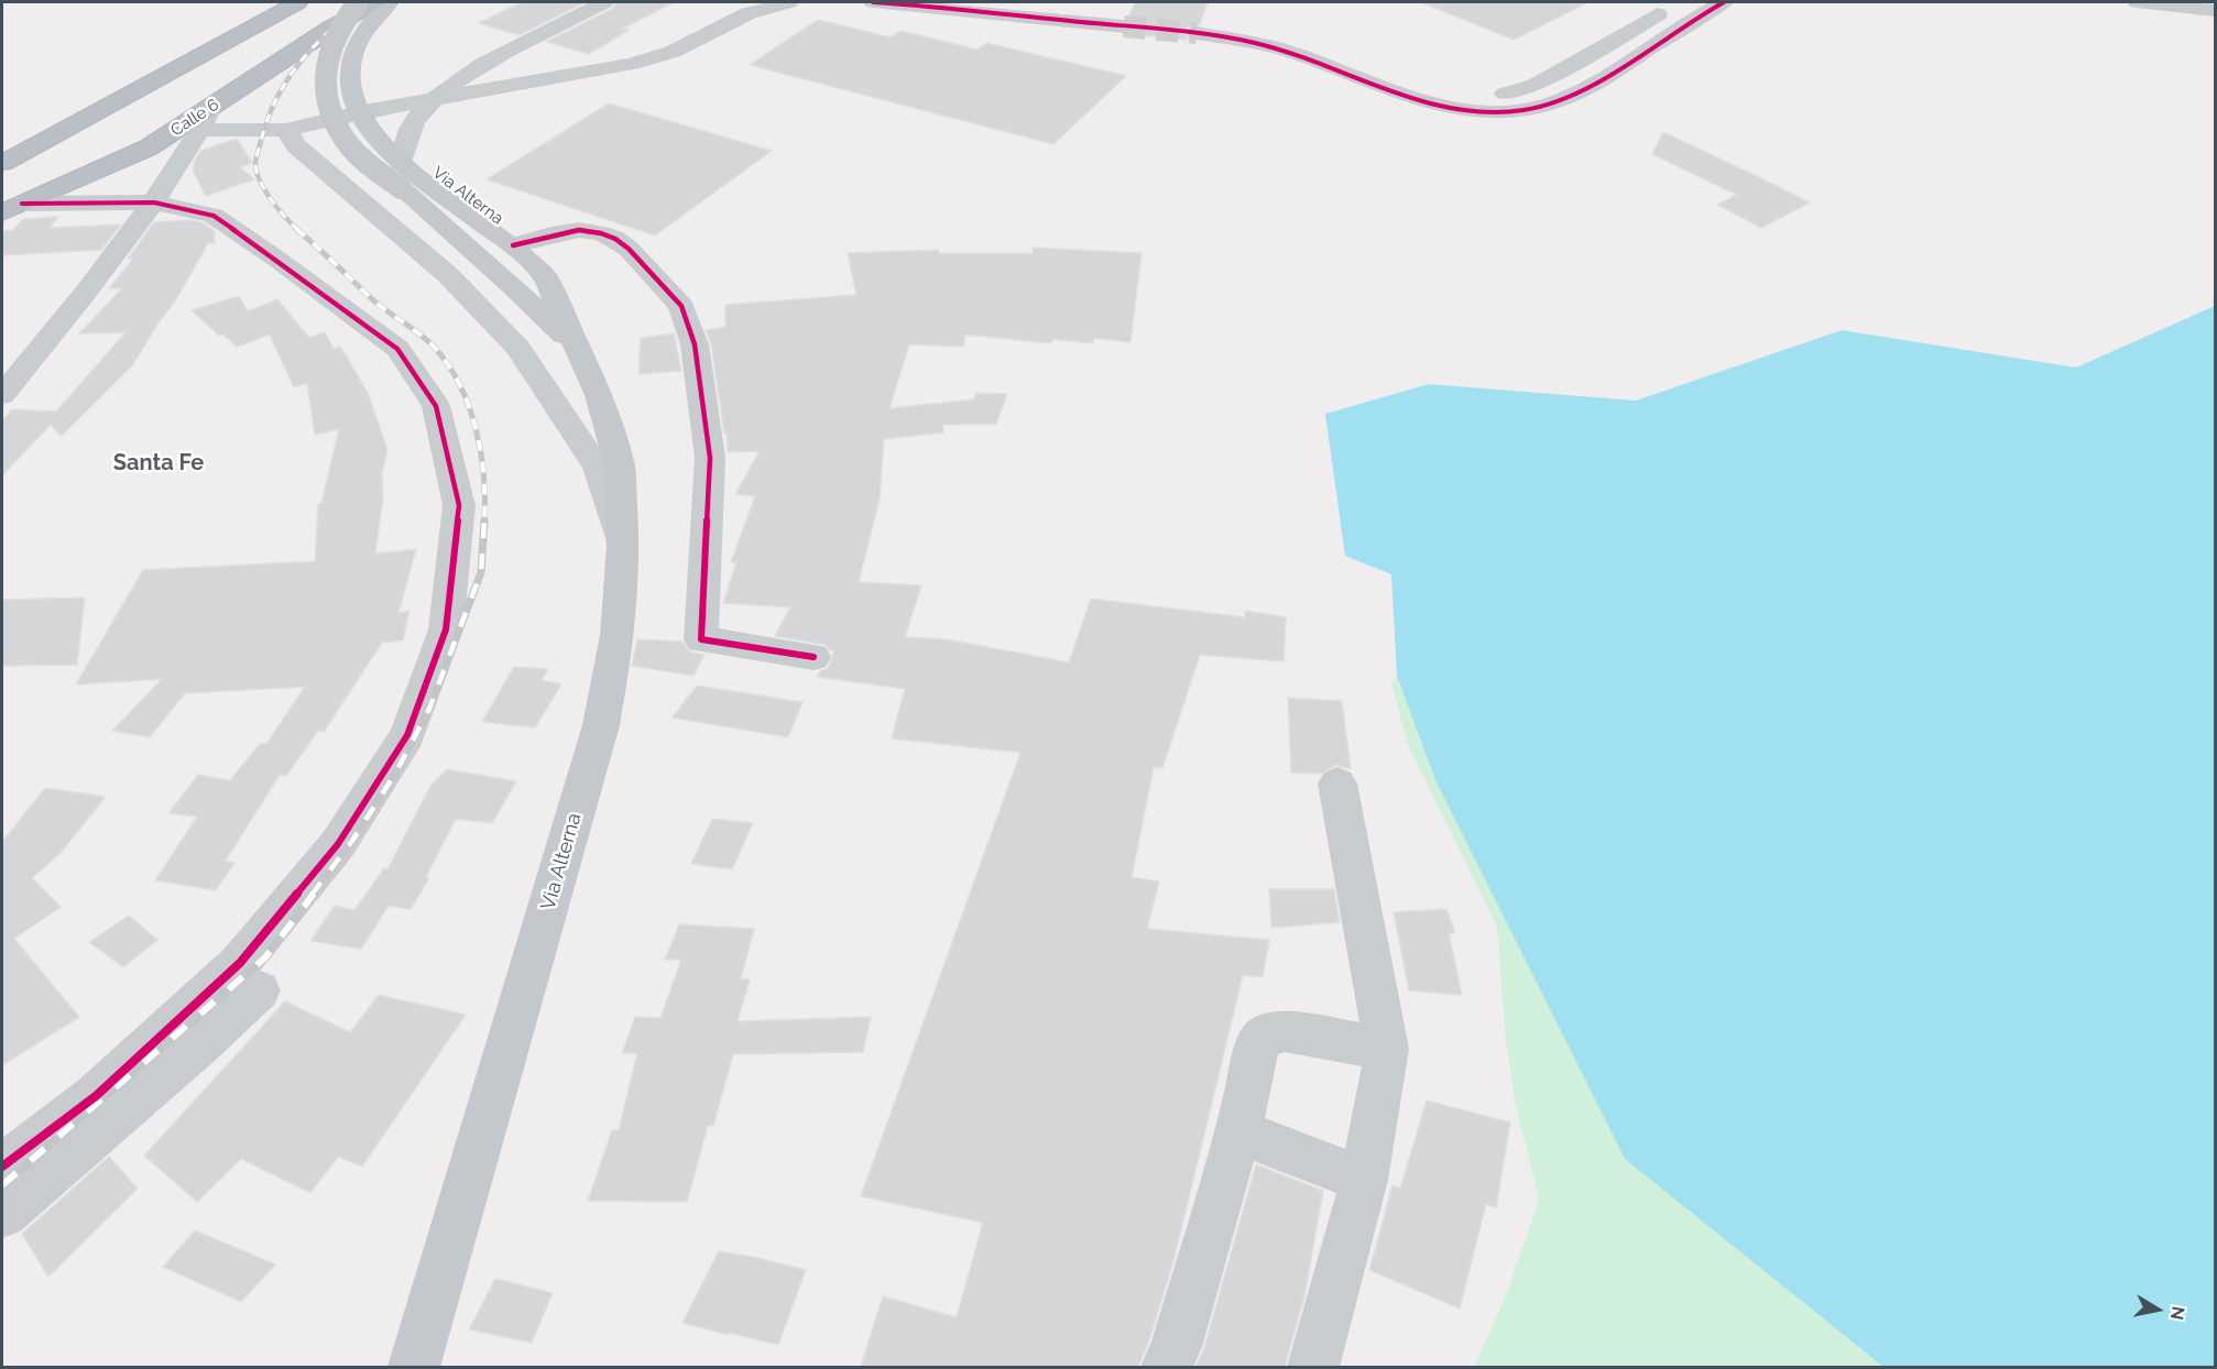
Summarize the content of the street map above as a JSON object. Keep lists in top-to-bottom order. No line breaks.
{"streets":{"highway":["Calle 6"],"main road":["Via Alterna"]},"districts":["Santa Fe"],"north":"right"}
